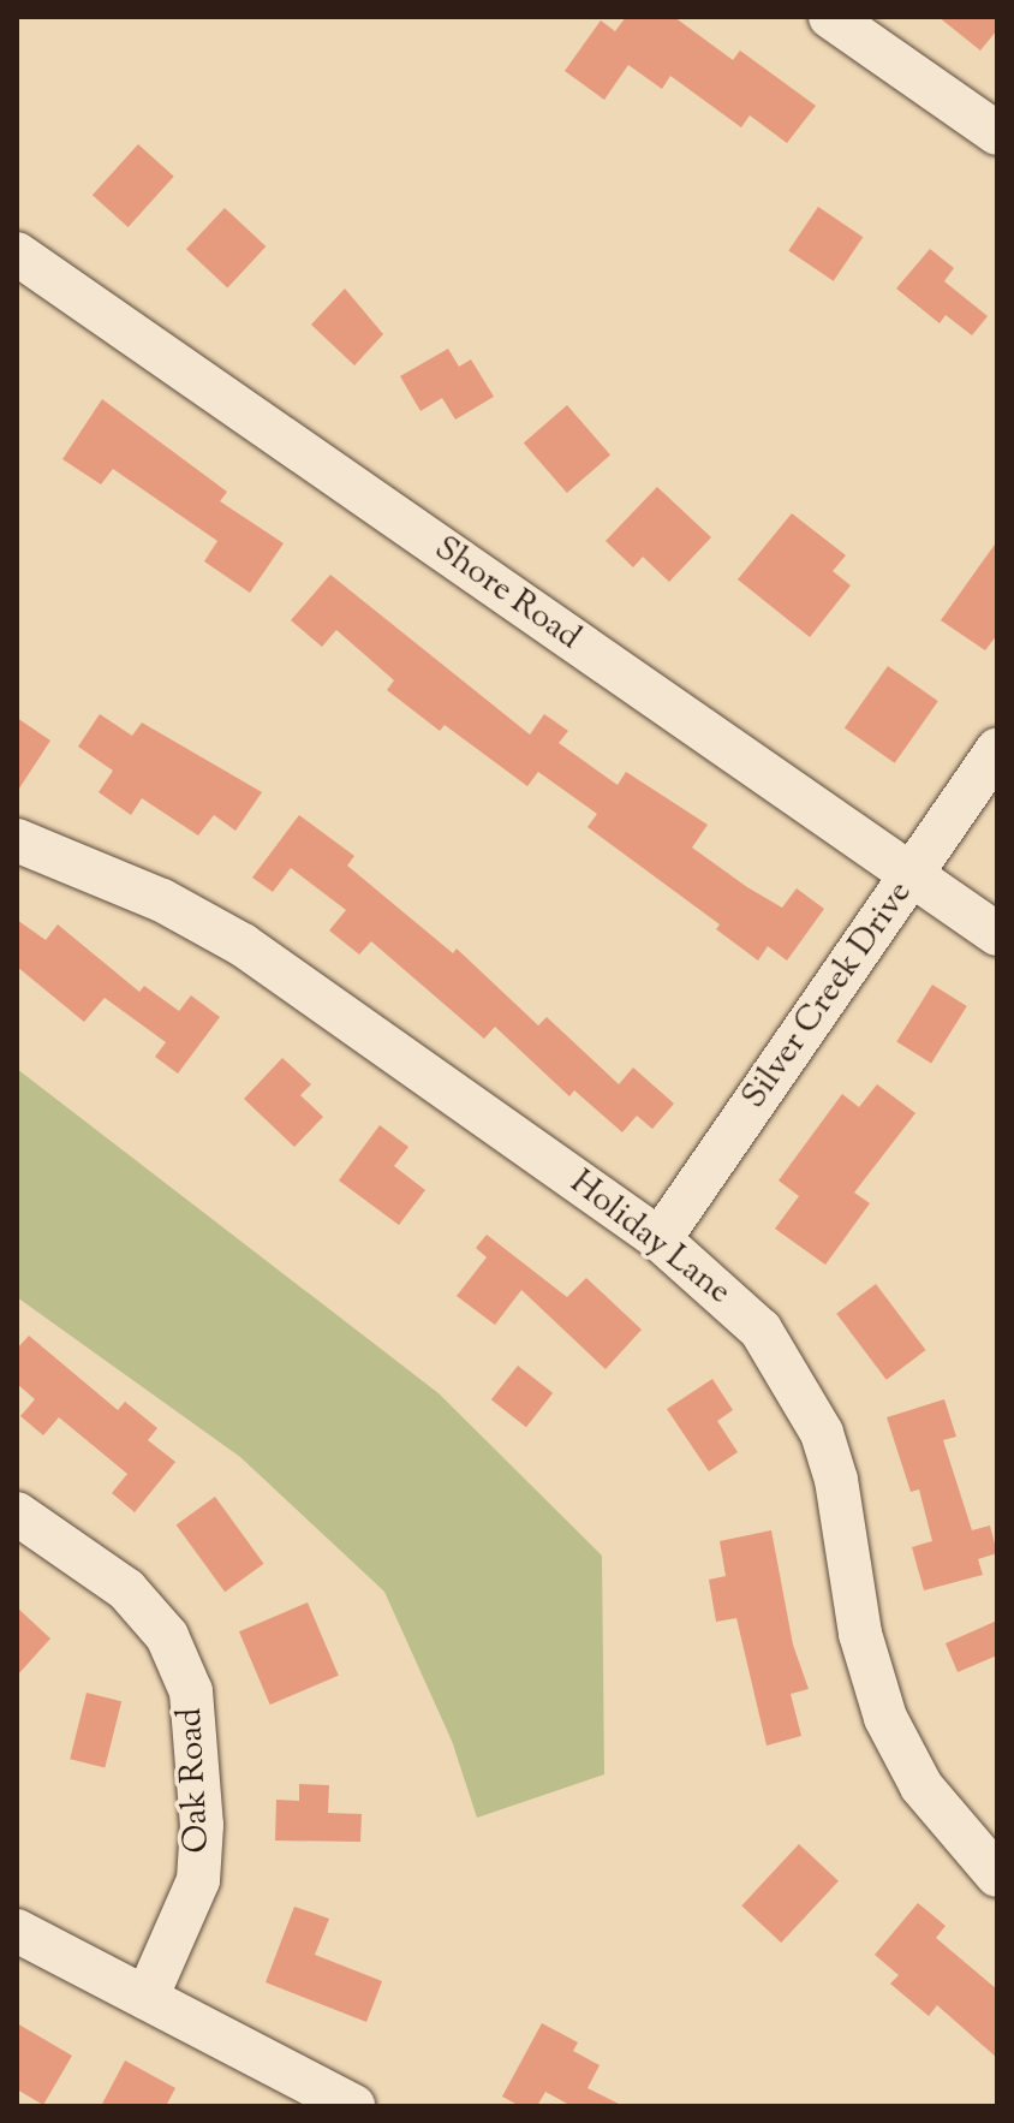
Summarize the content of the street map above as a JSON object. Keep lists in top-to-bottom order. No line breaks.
{"streets":{"street":["Shore Road","Silver Creek Drive","Holiday Lane","Oak Road"]},"crossings":[["Shore Road","Silver Creek Drive"],["Silver Creek Drive","Holiday Lane"]]}
